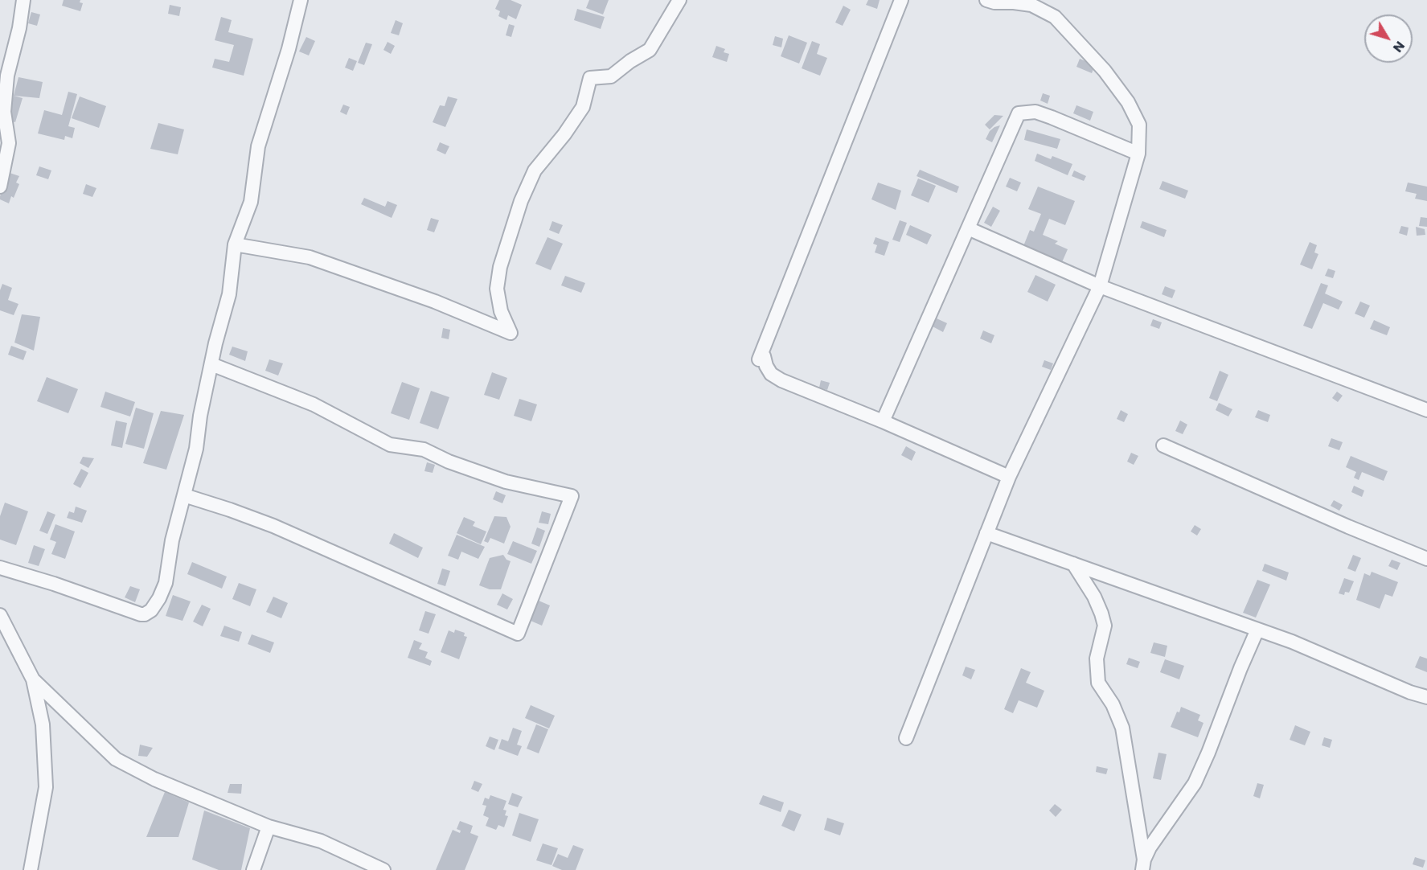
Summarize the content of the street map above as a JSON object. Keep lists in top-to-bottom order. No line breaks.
{"north":"bottom right"}
